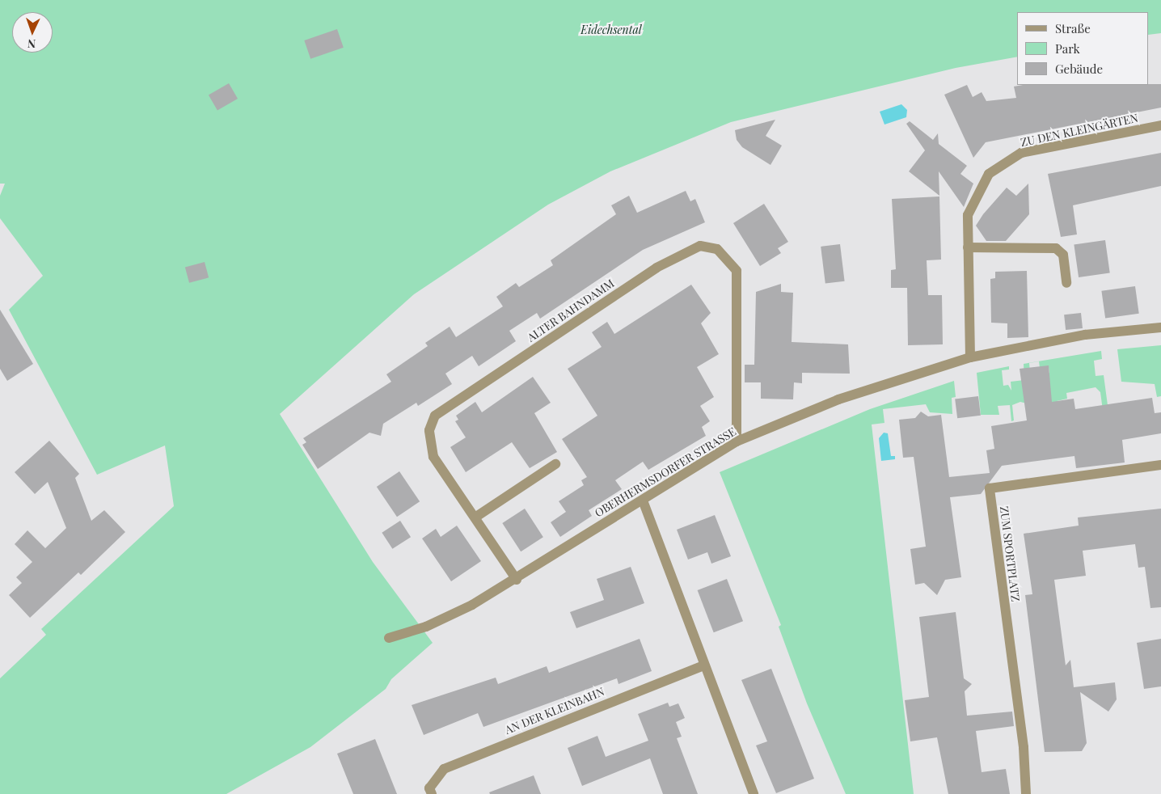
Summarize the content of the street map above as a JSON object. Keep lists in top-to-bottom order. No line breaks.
{"streets":{"street":["ZU DEN KLEINGÄRTEN","ALTER BAHNDAMM","OBERHERMSDORFER STRASSE","ZUM SPORTPLATZ","AN DER KLEINBAHN"]},"crossings":[["ZU DEN KLEINGÄRTEN","OBERHERMSDORFER STRASSE"],["ALTER BAHNDAMM","OBERHERMSDORFER STRASSE"]],"parks":["Eidechsental"],"legend":["Straße","Park","Gebäude"],"north":"bottom"}
